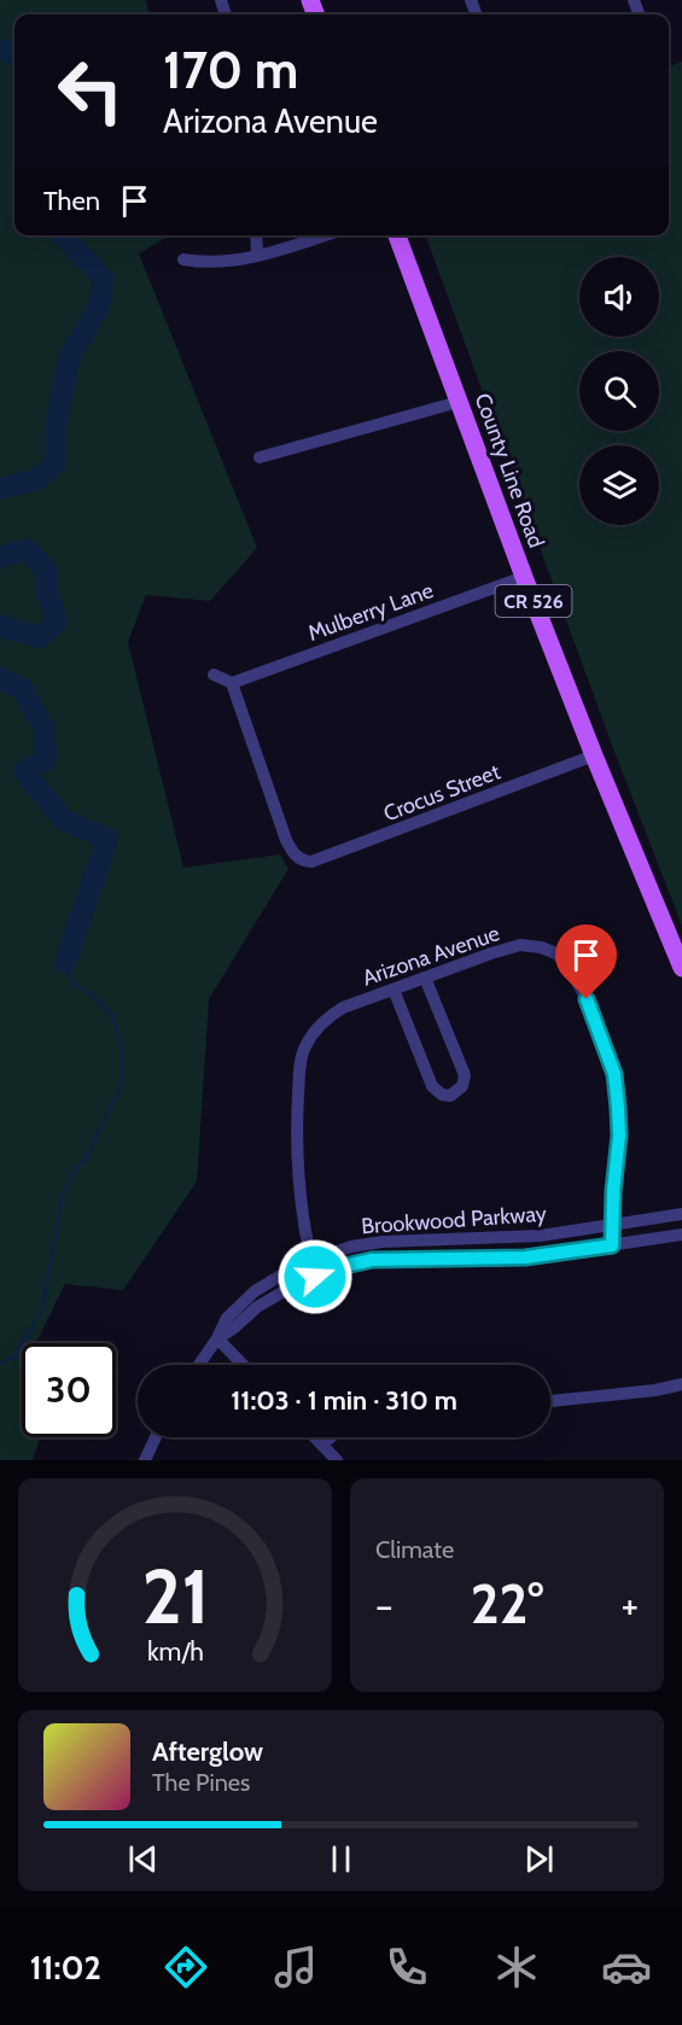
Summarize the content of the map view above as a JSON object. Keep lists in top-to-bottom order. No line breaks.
{"streets":{"main road":["County Line Road","CR 526"],"street":["Mulberry Lane","Crocus Street","Arizona Avenue","Brookwood Parkway"]},"crossings":[["County Line Road","Mulberry Lane"],["County Line Road","Crocus Street"],["Mulberry Lane","Crocus Street"],["Arizona Avenue","Brookwood Parkway"]],"page":{"turn":["170 m","Arizona Avenue"],"then":"Then","limit":"30","trip":"11:03 · 1 min · 310 m","tile":"Climate","heat":["−","22°","+"],"song":["Afterglow","The Pines"],"tabs":"11:02","gauge":["21","km/h"]}}
